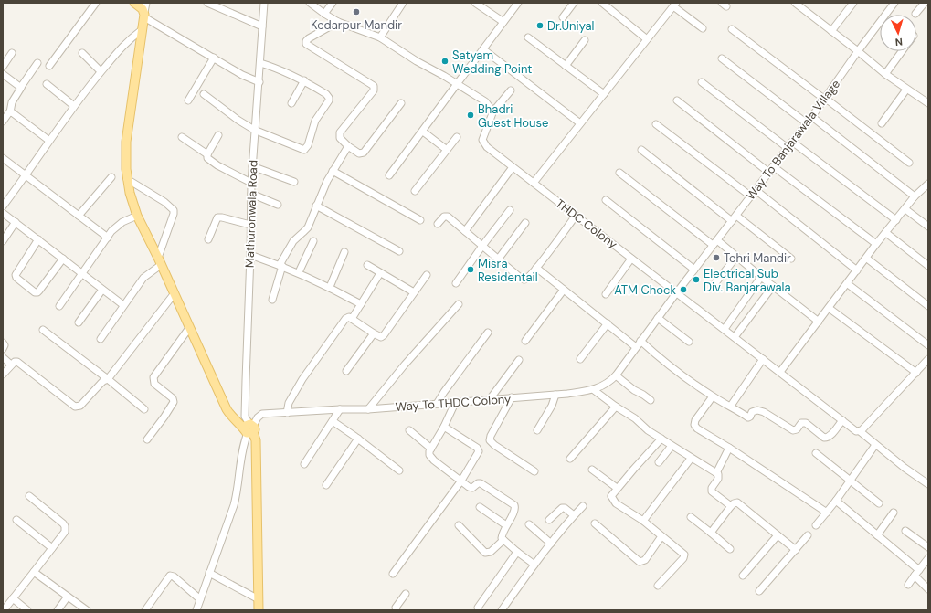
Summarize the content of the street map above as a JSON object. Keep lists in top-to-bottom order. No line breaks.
{"streets":{"street":["Way To Banjarawala Village","Mathuronwala Road","THDC Colony","Way To THDC Colony"]},"crossings":[["Way To Banjarawala Village","THDC Colony"],["Mathuronwala Road","Way To THDC Colony"]],"places":["Kedarpur Mandir","Dr.Uniyal","Satyam Wedding Point","Bhadri Guest House","Tehri Mandir","Misra Residentail","Electrical Sub Div. Banjarawala","ATM Chock"],"north":"bottom"}
